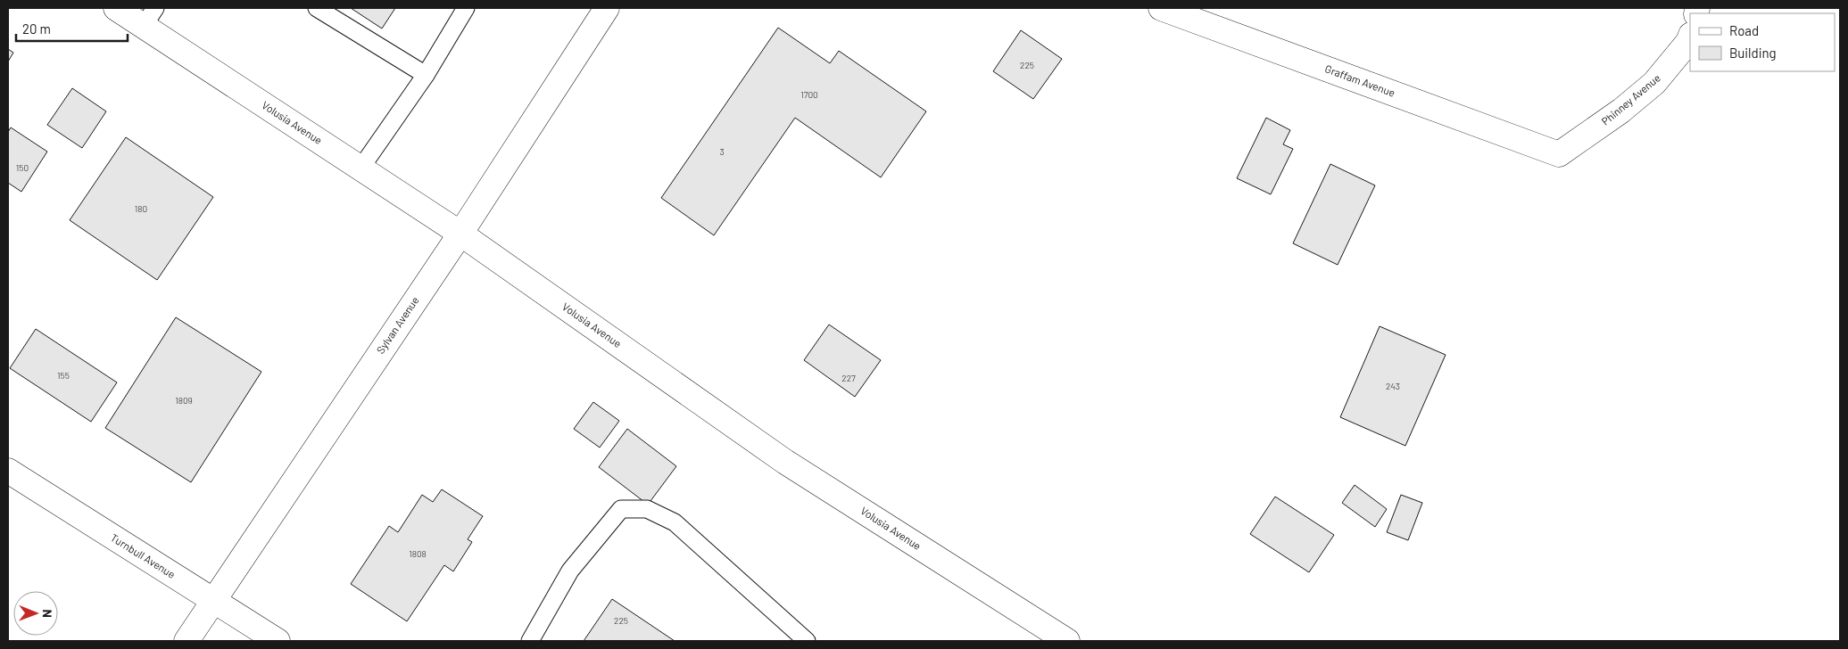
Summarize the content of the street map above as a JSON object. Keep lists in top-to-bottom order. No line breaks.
{"streets":{"street":["Graffam Avenue","Phinney Avenue","Volusia Avenue","Sylvan Avenue","Turnbull Avenue"]},"crossings":[["Graffam Avenue","Phinney Avenue"],["Volusia Avenue","Sylvan Avenue"],["Sylvan Avenue","Turnbull Avenue"]],"house_numbers":["225","1700","3","150","180","155","227","243","1809","1808","225"],"legend":["Road","Building"],"scale_bar":"20 m","north":"right"}
